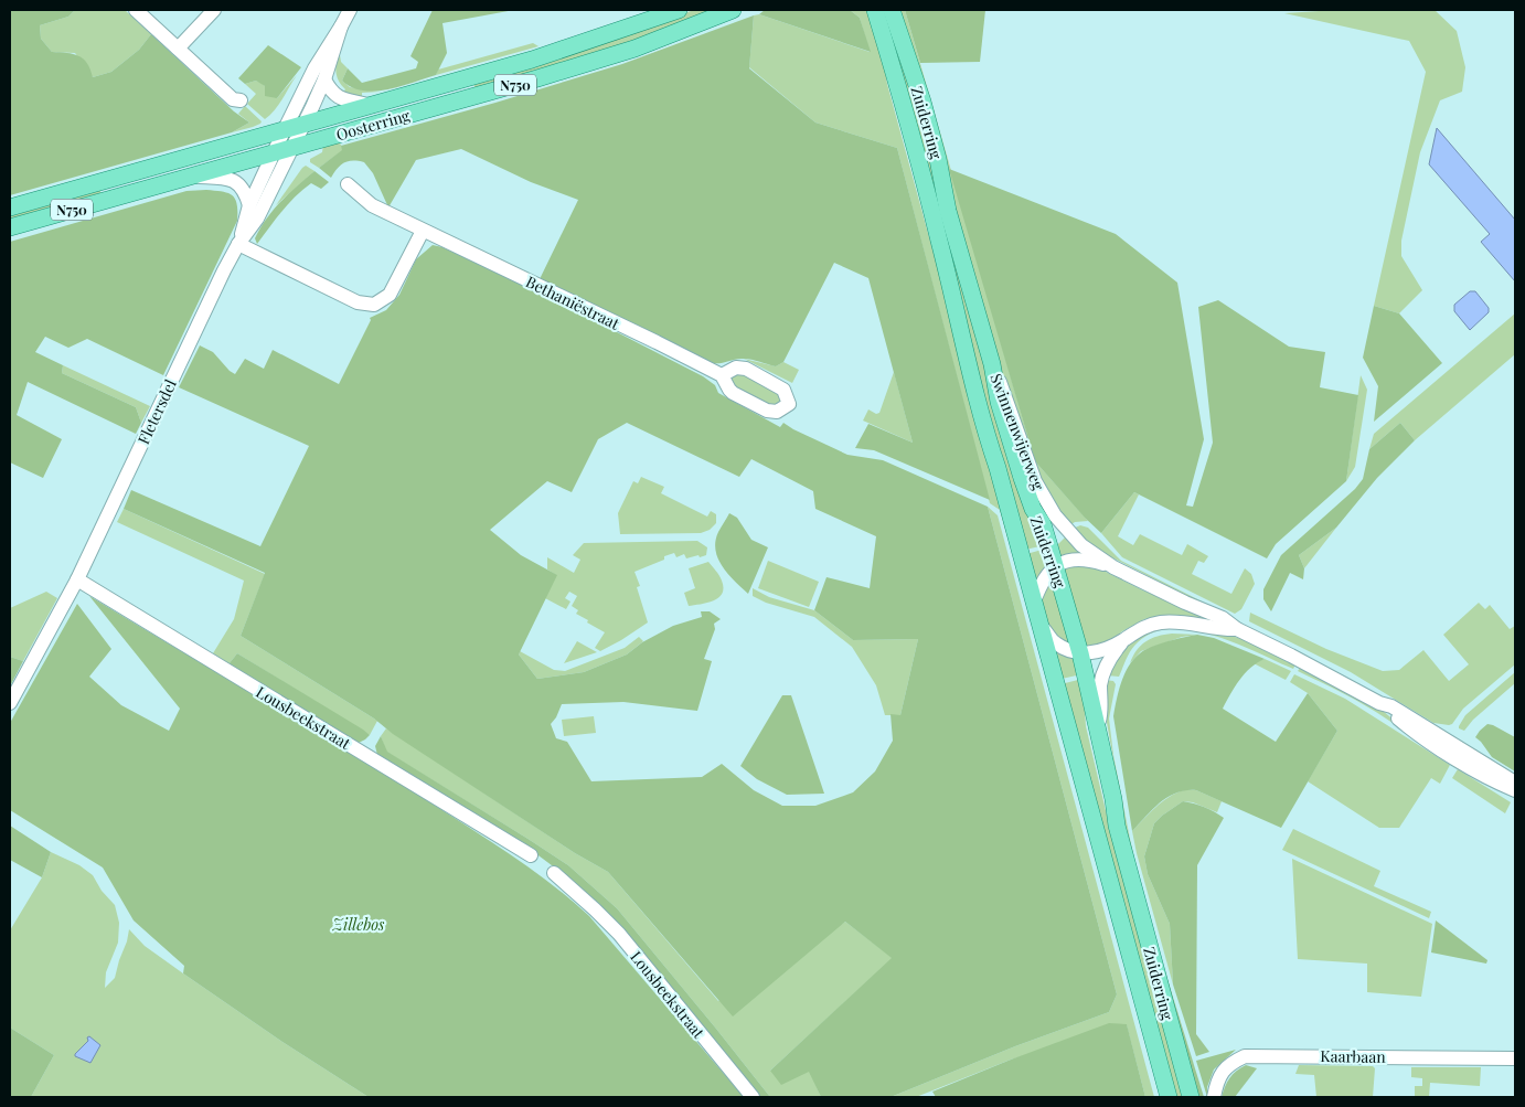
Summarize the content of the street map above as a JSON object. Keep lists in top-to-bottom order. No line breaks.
{"streets":{"main road":["N750","Zuiderring","Oosterring"],"street":["Bethaniëstraat","Fletersdel","Swinnenwijerweg","Lousbeekstraat","Kaarbaan"]},"crossings":[["Zuiderring","Swinnenwijerweg"],["Oosterring","Fletersdel"],["Fletersdel","Lousbeekstraat"]],"parks":["Zillebos"]}
